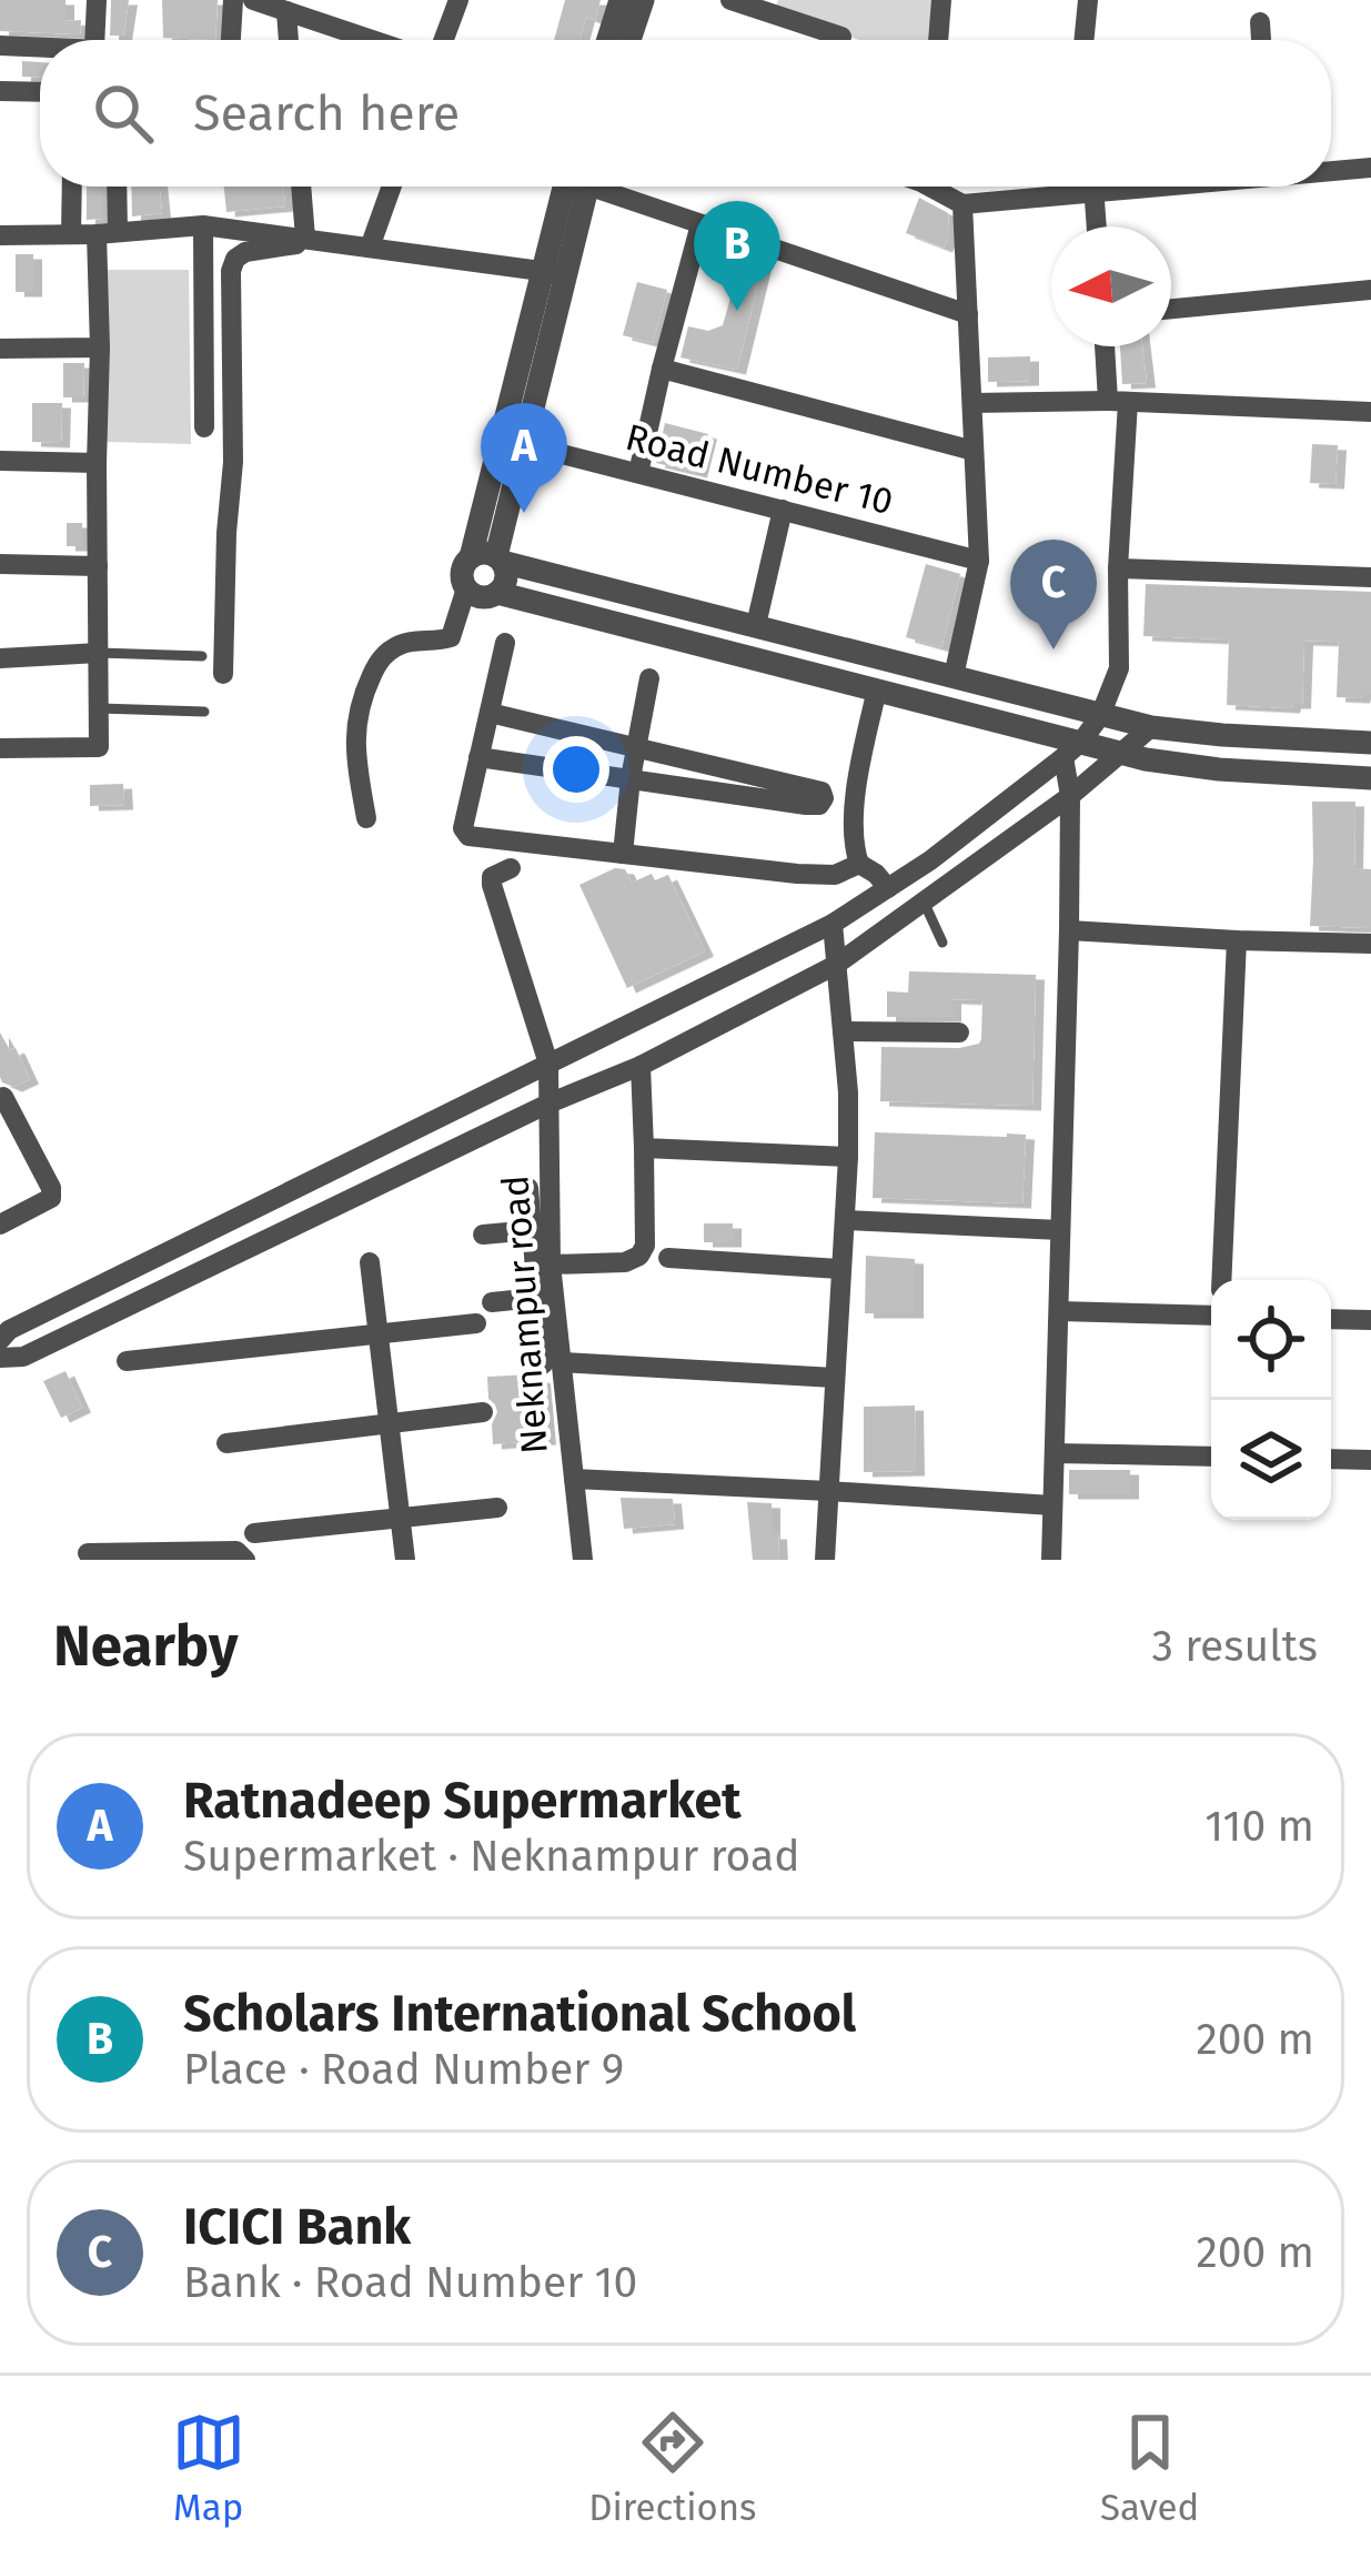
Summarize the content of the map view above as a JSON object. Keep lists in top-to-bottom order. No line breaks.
{"streets":{"street":["Road Number 10","Neknampur road"]},"north":"left","page":{"search":"Search here","pins":["B","A","C"],"heading":["Nearby","3 results"],"list":[{"mark":"A","name":"Ratnadeep Supermarket","note":"Supermarket · Neknampur road","value":"110 m"},{"mark":"B","name":"Scholars International School","note":"Place · Road Number 9","value":"200 m"},{"mark":"C","name":"ICICI Bank","note":"Bank · Road Number 10","value":"200 m"}],"nav":["Map","Directions","Saved"]}}
